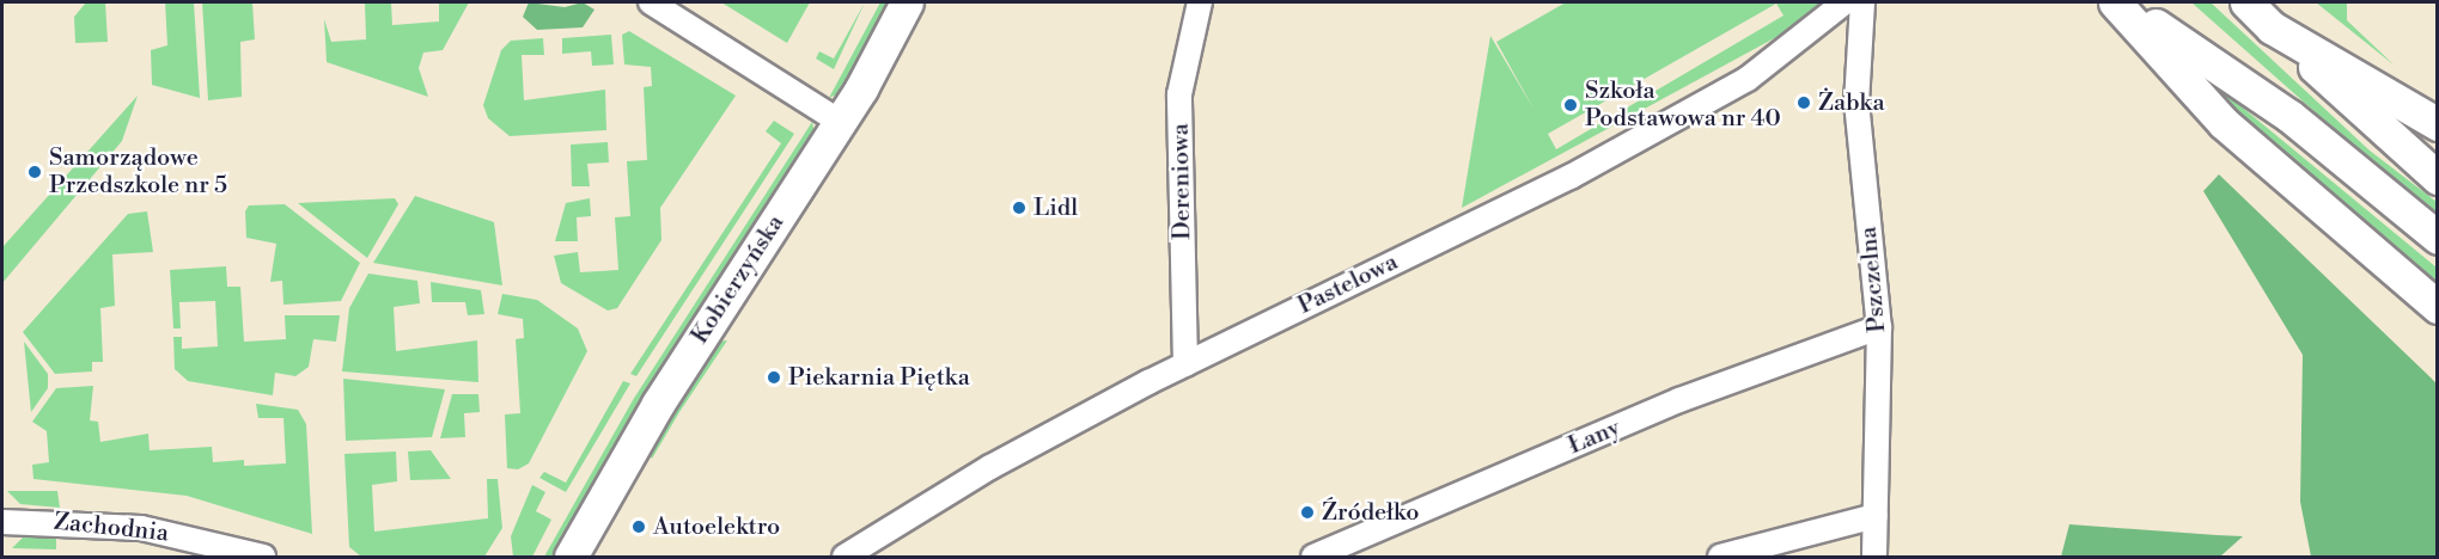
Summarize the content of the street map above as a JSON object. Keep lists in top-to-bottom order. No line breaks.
{"streets":{"main road":["Kobierzyńska"],"street":["Dereniowa","Pszczelna","Pastelowa","Łany","Zachodnia"]},"crossings":[["Dereniowa","Pastelowa"],["Pszczelna","Łany"]],"places":["Żabka","Szkoła Podstawowa nr 40","Samorządowe Przedszkole nr 5","Lidl","Piekarnia Piętka","Źródełko","Autoelektro"]}
